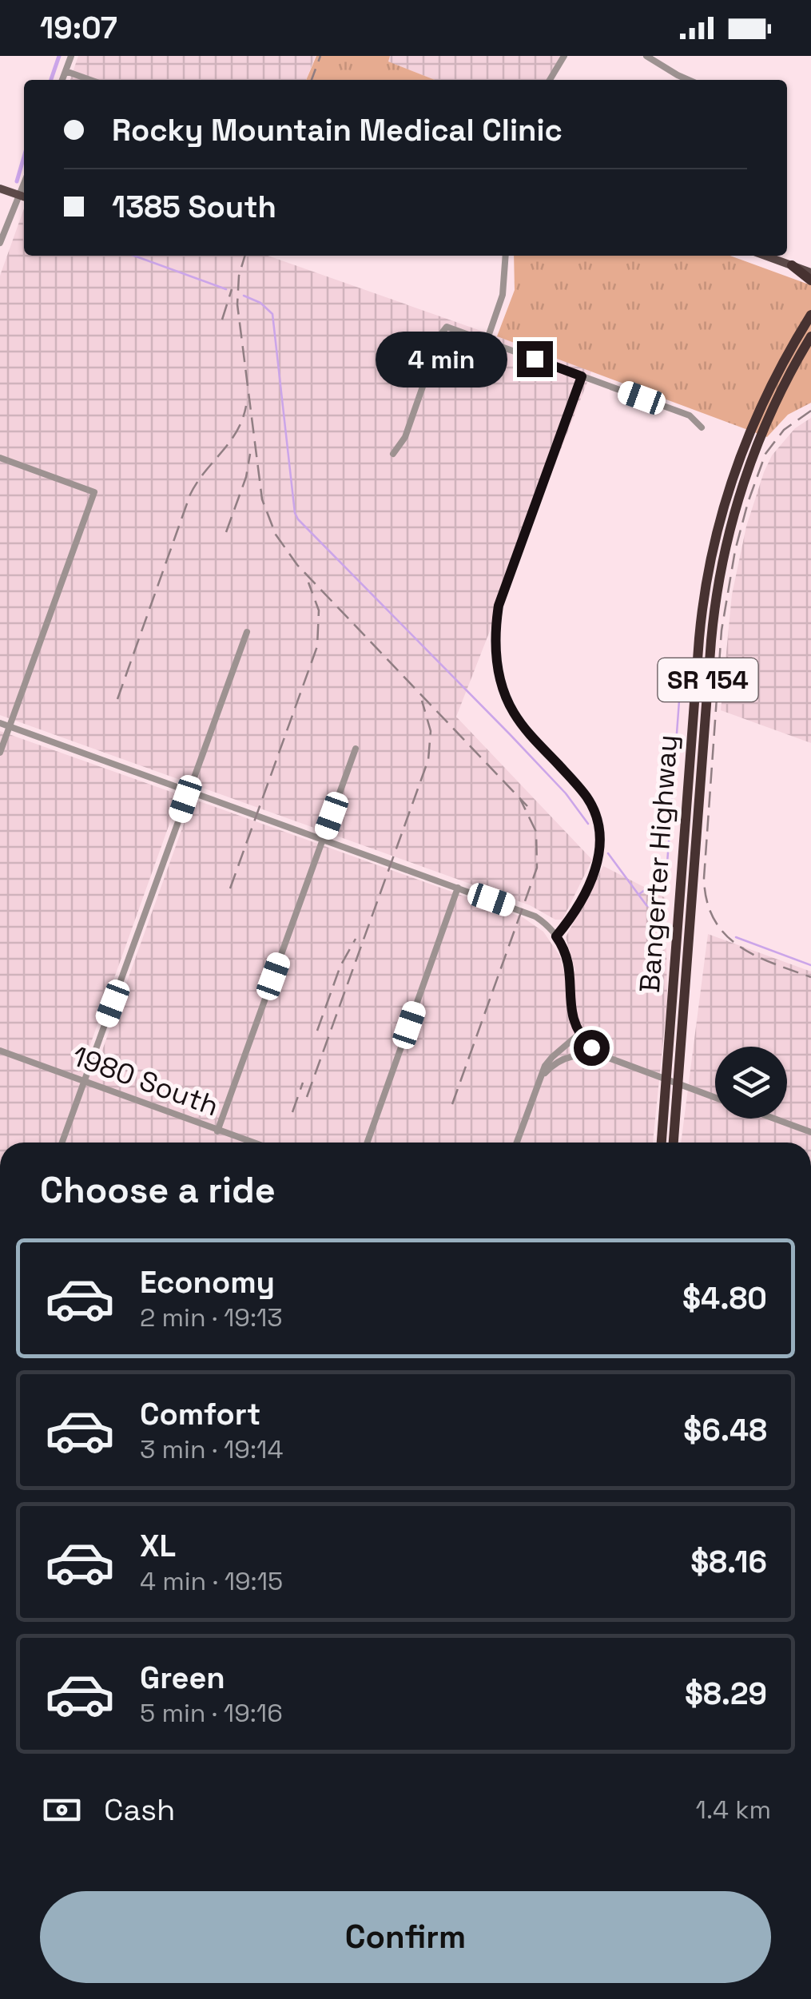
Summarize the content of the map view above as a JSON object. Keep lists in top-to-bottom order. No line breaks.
{"streets":{"highway":["SR 154","Bangerter Highway"],"street":["1980 South"]},"page":{"status":"19:07","banner":["Rocky Mountain Medical Clinic","1385 South"],"bubble":"4 min","heading":"Choose a ride","list":[{"name":"Economy","note":"2 min · 19:13","value":"$4.80"},{"name":"Comfort","note":"3 min · 19:14","value":"$6.48"},{"name":"XL","note":"4 min · 19:15","value":"$8.16"},{"name":"Green","note":"5 min · 19:16","value":"$8.29"}],"pay":["Cash","1.4 km"],"buttons":"Confirm"}}
